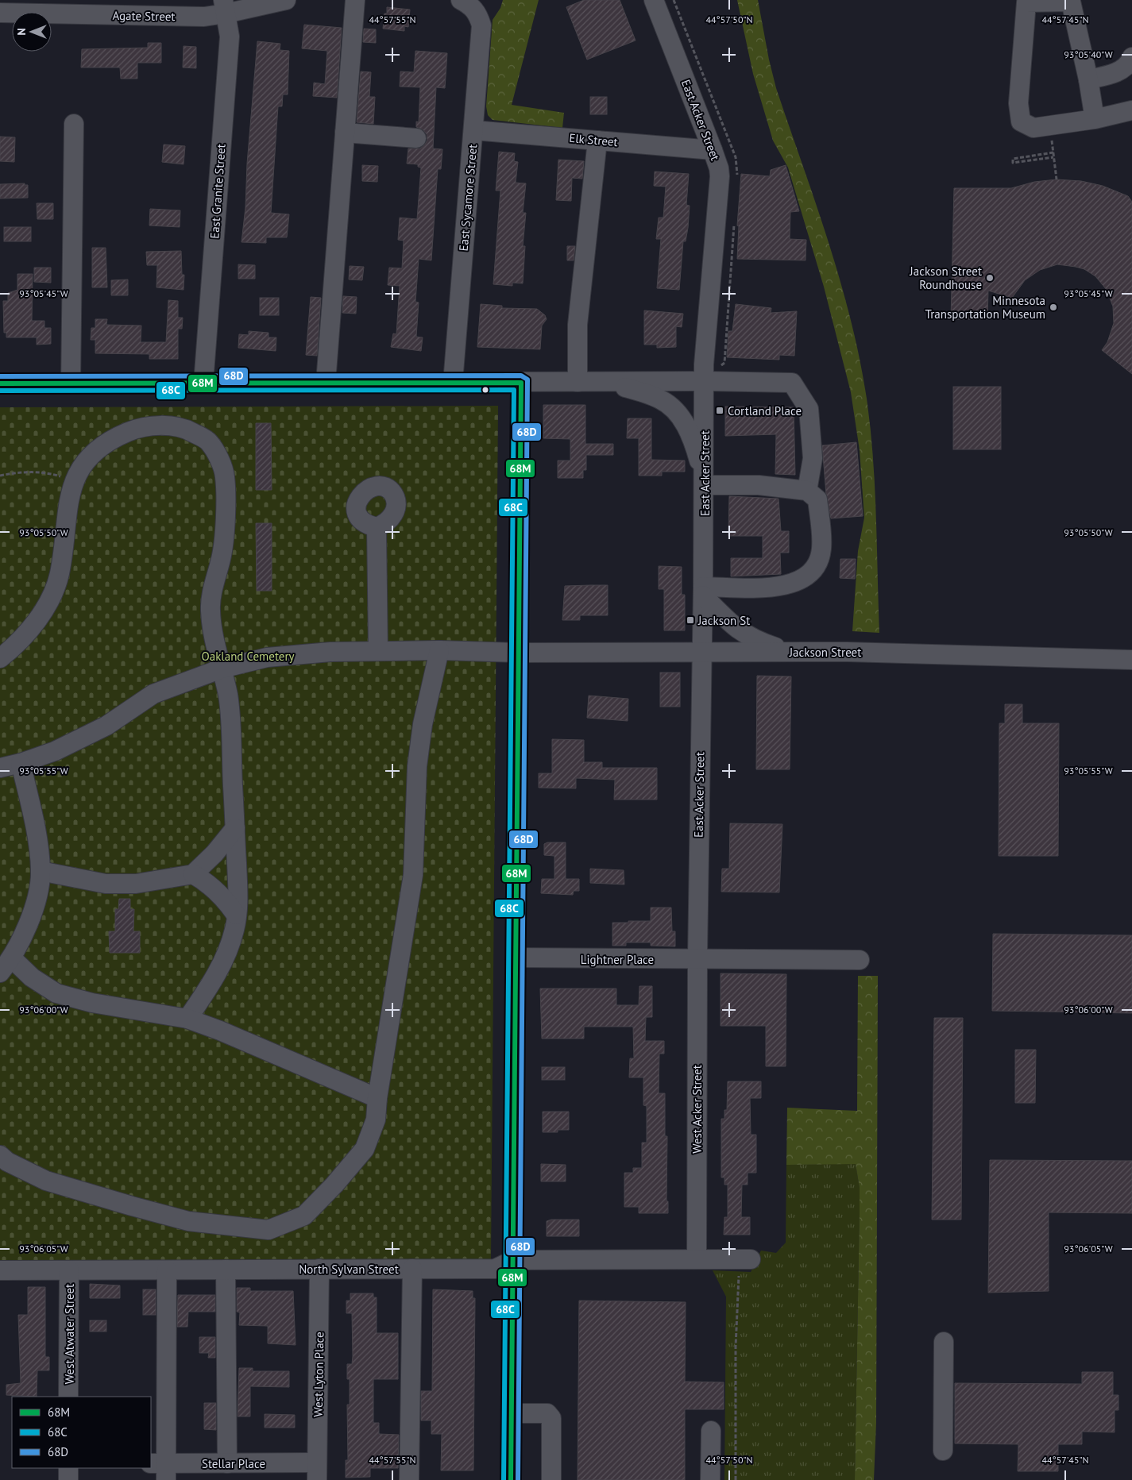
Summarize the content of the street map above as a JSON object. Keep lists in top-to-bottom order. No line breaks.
{"streets":{"street":["Agate Street","East Acker Street","Elk Street","East Granite Street","East Sycamore Street","Jackson Street","Lightner Place","West Acker Street","North Sylvan Street","West Atwater Street","West Lyton Place","Stellar Place"]},"crossings":[["Agate Street","East Granite Street"],["East Acker Street","Elk Street"],["East Acker Street","Jackson Street"],["East Acker Street","Lightner Place"],["East Acker Street","West Acker Street"],["Elk Street","East Sycamore Street"],["Lightner Place","West Acker Street"],["West Acker Street","North Sylvan Street"],["North Sylvan Street","West Atwater Street"],["North Sylvan Street","West Lyton Place"],["West Lyton Place","Stellar Place"]],"parks":["Oakland Cemetery"],"places":{"other":["Jackson Street Roundhouse","Minnesota Transportation Museum"],"transit":["Cortland Place","Jackson St"]},"lines":["transit line 68D","transit line 68M","transit line 68C"],"legend":["68M","68C","68D"],"north":"left","coordinates":["44°57'55\"N","44°57'50\"N","44°57'45\"N","93°05'40\"W","93°05'45\"W","93°05'50\"W","93°05'55\"W","93°06'00\"W","93°06'05\"W"]}
